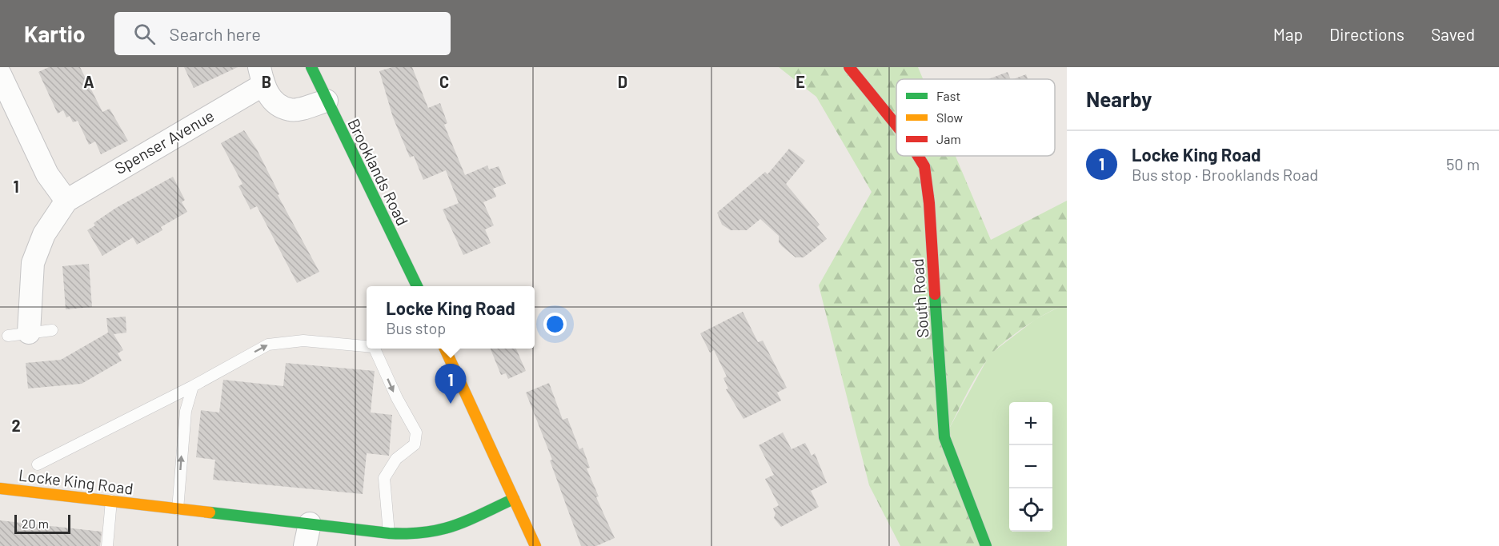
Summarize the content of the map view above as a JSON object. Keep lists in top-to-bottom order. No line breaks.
{"streets":{"street":["Spenser Avenue","Brooklands Road","South Road","Locke King Road"]},"crossings":[["Spenser Avenue","Brooklands Road"]],"legend":["Fast","Slow","Jam"],"scale_bar":"20 m","page":{"header":"Kartio","search":"Search here","nav":["Map","Directions","Saved"],"heading":"Nearby","list":[{"mark":"1","name":"Locke King Road","note":"Bus stop · Brooklands Road","value":"50 m"}],"popup":["Locke King Road","Bus stop"],"pins":"1","map_buttons":["+","−"],"scale":"20 m"},"grid":{"columns":["A","B","C","D","E"],"rows":["1","2"]}}
